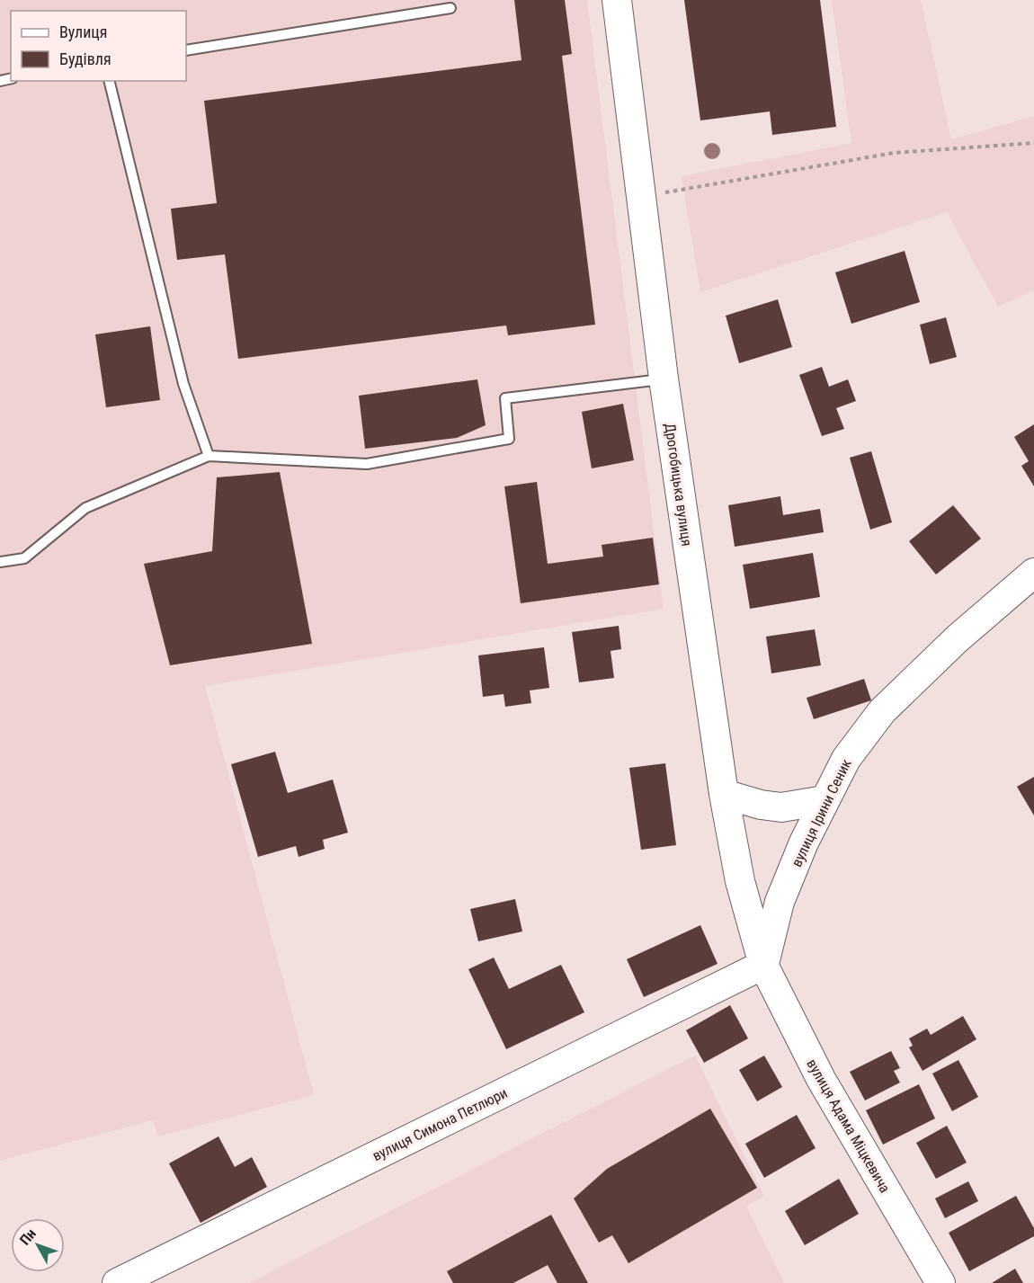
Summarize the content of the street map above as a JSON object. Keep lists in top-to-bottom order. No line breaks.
{"streets":{"main road":["Дрогобицька вулиця","вулиця Ірини Сеник","вулиця Симона Петлюри","вулиця Адама Міцкевича"]},"crossings":[["Дрогобицька вулиця","вулиця Ірини Сеник"],["Дрогобицька вулиця","вулиця Симона Петлюри"],["Дрогобицька вулиця","вулиця Адама Міцкевича"],["вулиця Ірини Сеник","вулиця Симона Петлюри"],["вулиця Ірини Сеник","вулиця Адама Міцкевича"],["вулиця Симона Петлюри","вулиця Адама Міцкевича"]],"legend":["Вулиця","Будівля"],"north":"top left"}
